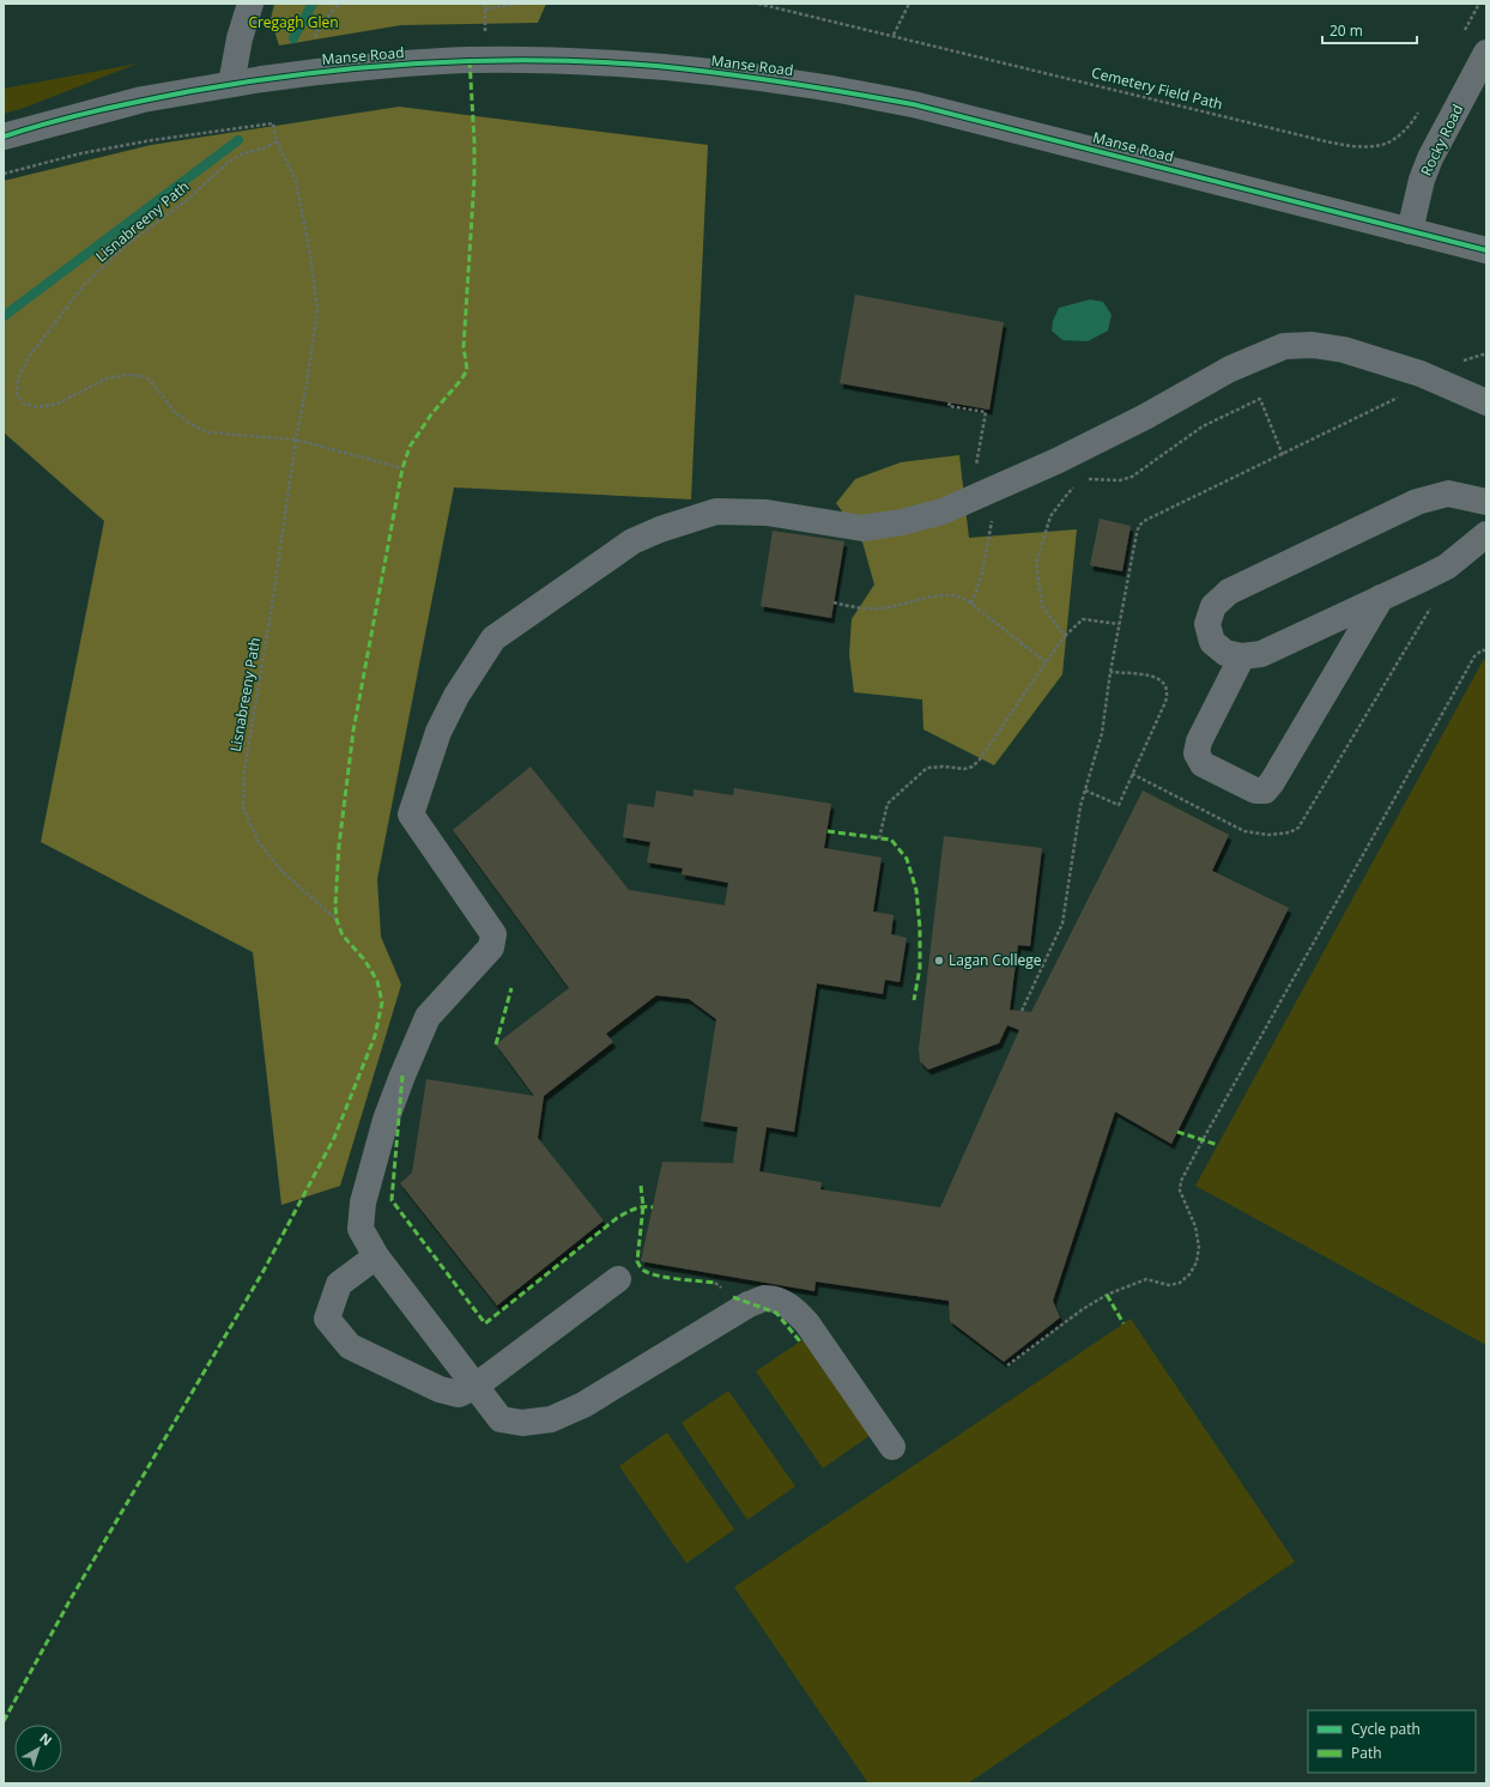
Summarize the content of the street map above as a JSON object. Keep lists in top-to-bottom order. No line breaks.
{"streets":{"street":["Manse Road","Rocky Road"],"path":["Cemetery Field Path","Lisnabreeny Path"]},"crossings":[["Manse Road","Rocky Road"]],"parks":["Cregagh Glen"],"places":["Lagan College"],"legend":["Cycle path","Path"],"scale_bar":"20 m","north":"top right"}
